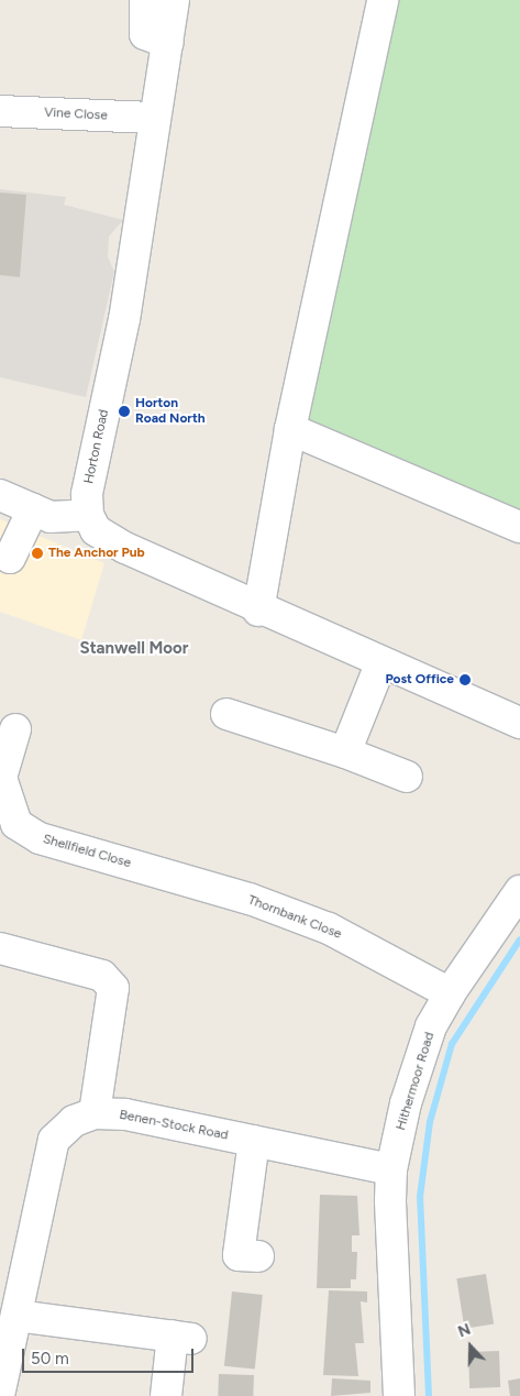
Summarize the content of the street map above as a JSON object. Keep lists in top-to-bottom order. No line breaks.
{"streets":{"street":["Vine Close","Horton Road","Shellfield Close","Thornbank Close","Hithermoor Road","Benen-Stock Road"]},"crossings":[["Vine Close","Horton Road"],["Shellfield Close","Thornbank Close"],["Thornbank Close","Hithermoor Road"],["Hithermoor Road","Benen-Stock Road"]],"districts":["Stanwell Moor"],"places":["Horton Road North","The Anchor Pub","Post Office"],"scale_bar":"50 m","north":"top"}
